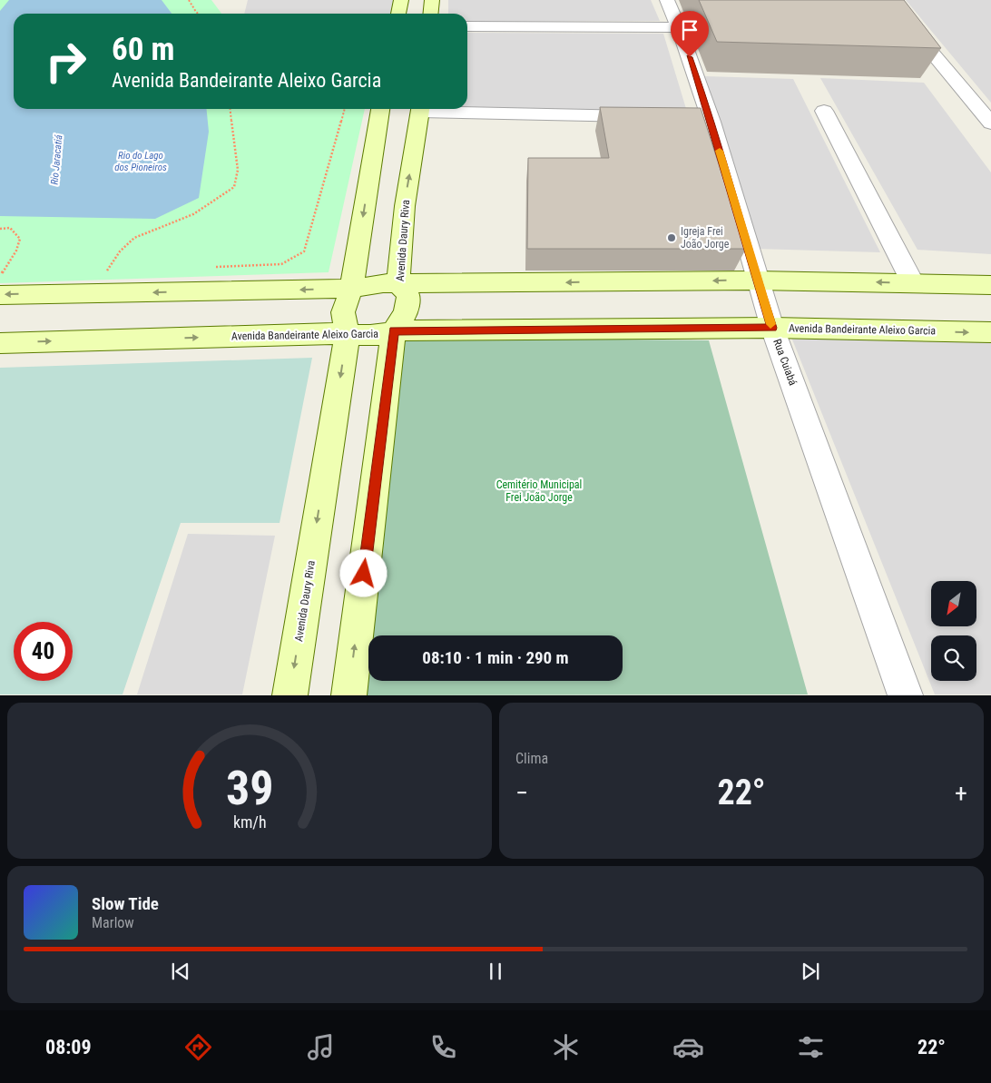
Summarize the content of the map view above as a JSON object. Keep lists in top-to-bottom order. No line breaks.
{"streets":{"street":["Avenida Daury Riva","Avenida Bandeirante Aleixo Garcia","Rua Cuiabá"]},"crossings":[["Avenida Daury Riva","Avenida Bandeirante Aleixo Garcia"],["Avenida Bandeirante Aleixo Garcia","Rua Cuiabá"]],"water":["Rio do Lago dos Pioneiros","Rio Jaracatiá"],"parks":["Cemitério Municipal Frei João Jorge"],"places":["Igreja Frei João Jorge"],"north":"bottom left","page":{"turn":["60 m","Avenida Bandeirante Aleixo Garcia"],"limit":"40","trip":"08:10 · 1 min · 290 m","tile":"Clima","heat":["−","22°","+"],"song":["Slow Tide","Marlow"],"tabs":["08:09","22°"],"gauge":["39","km/h"]}}
